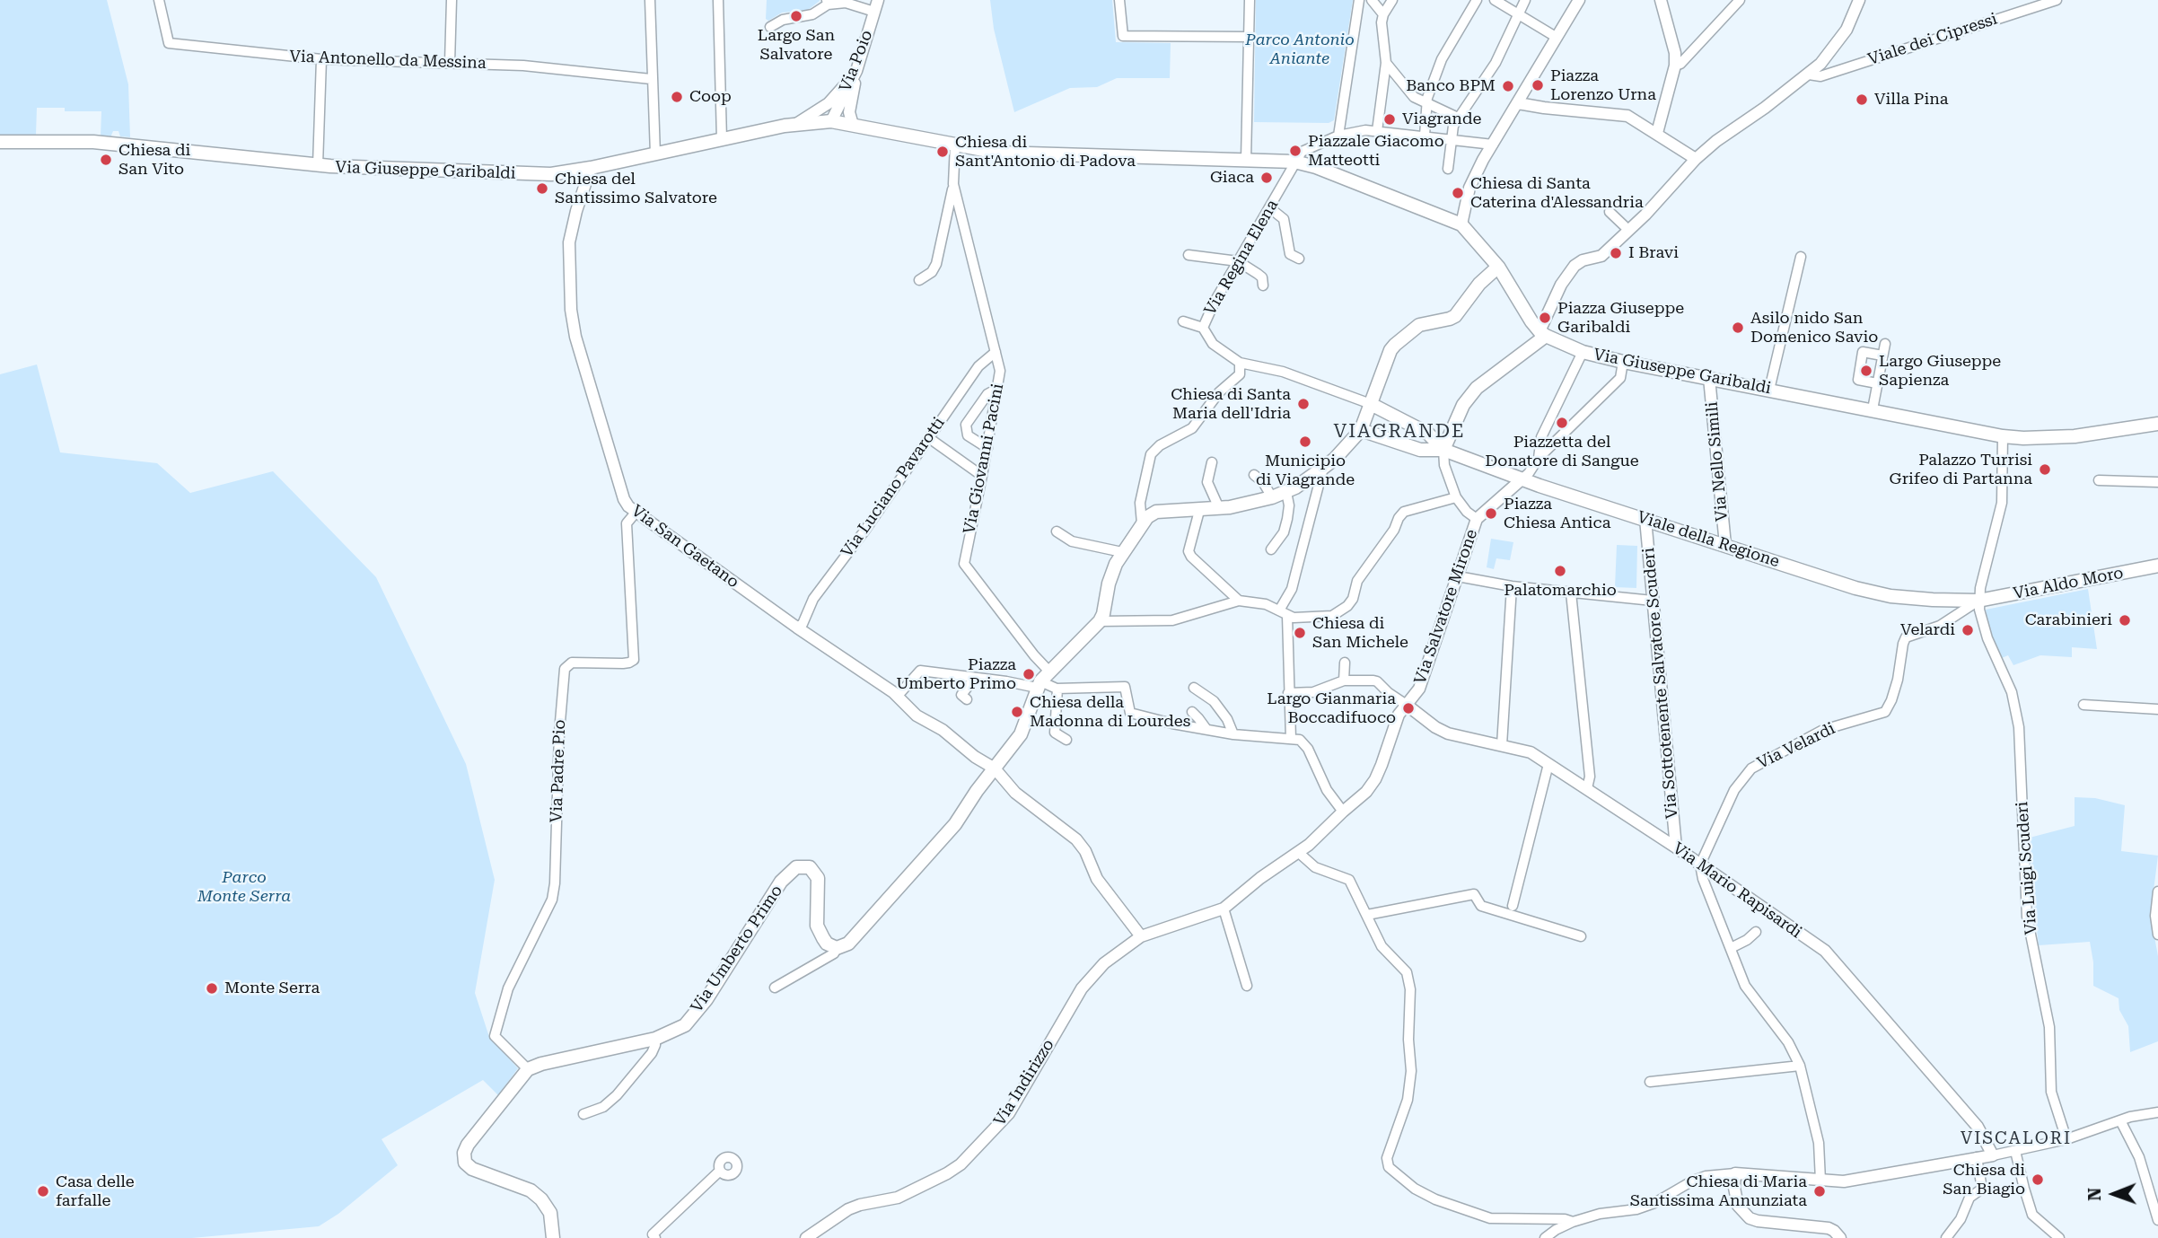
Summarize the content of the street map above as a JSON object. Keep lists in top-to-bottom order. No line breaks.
{"streets":{"main road":["Via Giuseppe Garibaldi","Viale della Regione","Via Aldo Moro","Via Umberto Primo"],"street":["Viale dei Cipressi","Via Antonello da Messina","Via Poio","Via Regina Elena","Via Giovanni Pacini","Via Nello Simili","Via Luciano Pavarotti","Via San Gaetano","Via Salvatore Mirone","Via Sottotenente Salvatore Scuderi","Via Velardi","Via Padre Pio","Via Luigi Scuderi","Via Mario Rapisardi","Via Indirizzo"]},"crossings":[["Via Poio","Via Giuseppe Garibaldi"],["Via Giuseppe Garibaldi","Via Regina Elena"],["Via Giuseppe Garibaldi","Via Giovanni Pacini"],["Via Giuseppe Garibaldi","Via Nello Simili"],["Via Giuseppe Garibaldi","Via San Gaetano"],["Via Giovanni Pacini","Via Luciano Pavarotti"],["Via Nello Simili","Viale della Regione"],["Via Luciano Pavarotti","Via San Gaetano"],["Viale della Regione","Via Aldo Moro"],["Viale della Regione","Via Salvatore Mirone"],["Viale della Regione","Via Sottotenente Salvatore Scuderi"],["Viale della Regione","Via Velardi"],["Viale della Regione","Via Luigi Scuderi"],["Via San Gaetano","Via Padre Pio"],["Via San Gaetano","Via Indirizzo"],["Via Aldo Moro","Via Velardi"],["Via Aldo Moro","Via Luigi Scuderi"],["Via Salvatore Mirone","Via Mario Rapisardi"],["Via Salvatore Mirone","Via Indirizzo"],["Via Sottotenente Salvatore Scuderi","Via Mario Rapisardi"],["Via Velardi","Via Luigi Scuderi"],["Via Velardi","Via Mario Rapisardi"],["Via Padre Pio","Via Umberto Primo"],["Via Mario Rapisardi","Via Indirizzo"]],"districts":["VIAGRANDE","VISCALORI"],"parks":["Parco Antonio Aniante","Parco Monte Serra"],"places":["Largo San Salvatore","Piazza Lorenzo Urna","Banco BPM","Coop","Villa Pina","Viagrande","Piazzale Giacomo Matteotti","Chiesa di Sant'Antonio di Padova","Chiesa di San Vito","Giaca","Chiesa del Santissimo Salvatore","Chiesa di Santa Caterina d'Alessandria","I Bravi","Piazza Giuseppe Garibaldi","Asilo nido San Domenico Savio","Largo Giuseppe Sapienza","Chiesa di Santa Maria dell'Idria","Piazzetta del Donatore di Sangue","Municipio di Viagrande","Palazzo Turrisi Grifeo di Partanna","Piazza Chiesa Antica","Palatomarchio","Carabinieri","Velardi","Chiesa di San Michele","Piazza Umberto Primo","Largo Gianmaria Boccadifuoco","Chiesa della Madonna di Lourdes","Monte Serra","Chiesa di San Biagio","Casa delle farfalle","Chiesa di Maria Santissima Annunziata"],"north":"left"}
